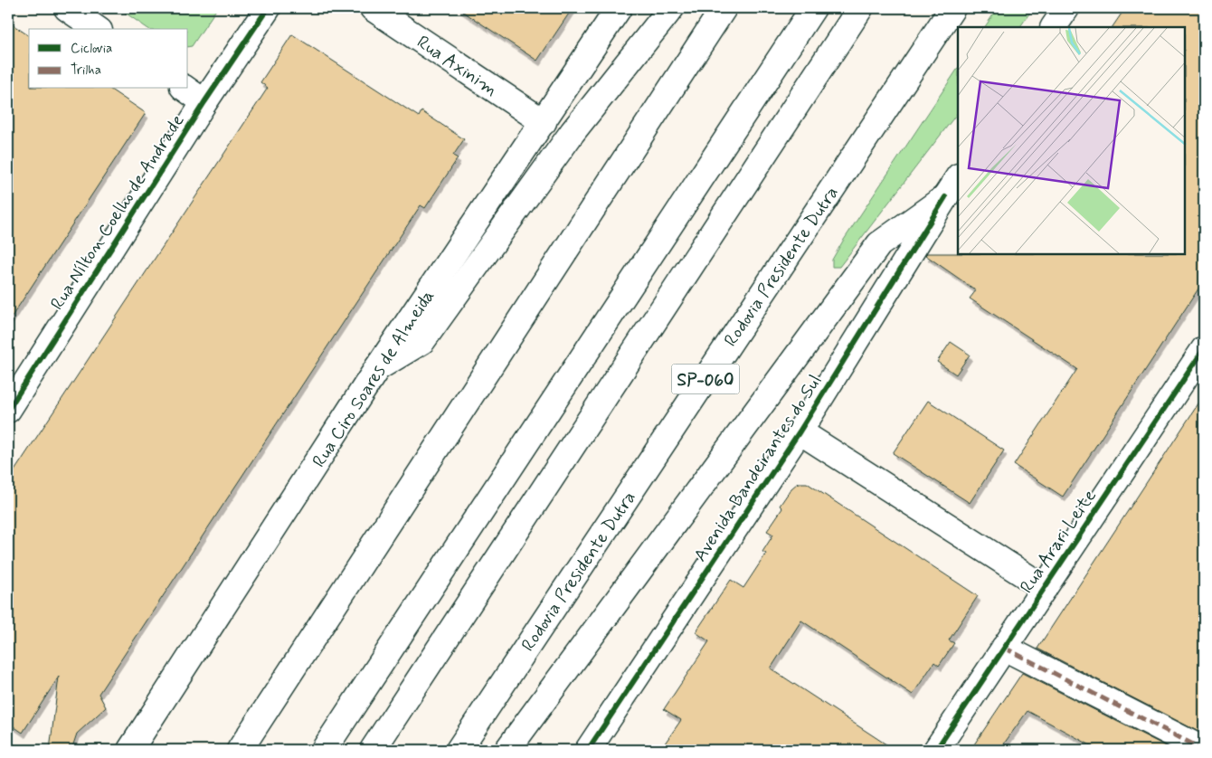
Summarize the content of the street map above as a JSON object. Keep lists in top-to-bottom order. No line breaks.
{"streets":{"main road":["Rua Axinim","Rua Nílton Coelho de Andrade","Rodovia Presidente Dutra","Rua Ciro Soares de Almeida","SP-060","Avenida Bandeirantes do Sul","Rua Arari Leite"]},"crossings":[["Rua Axinim","Rua Ciro Soares de Almeida"]],"legend":["Ciclovia","Trilha"]}
